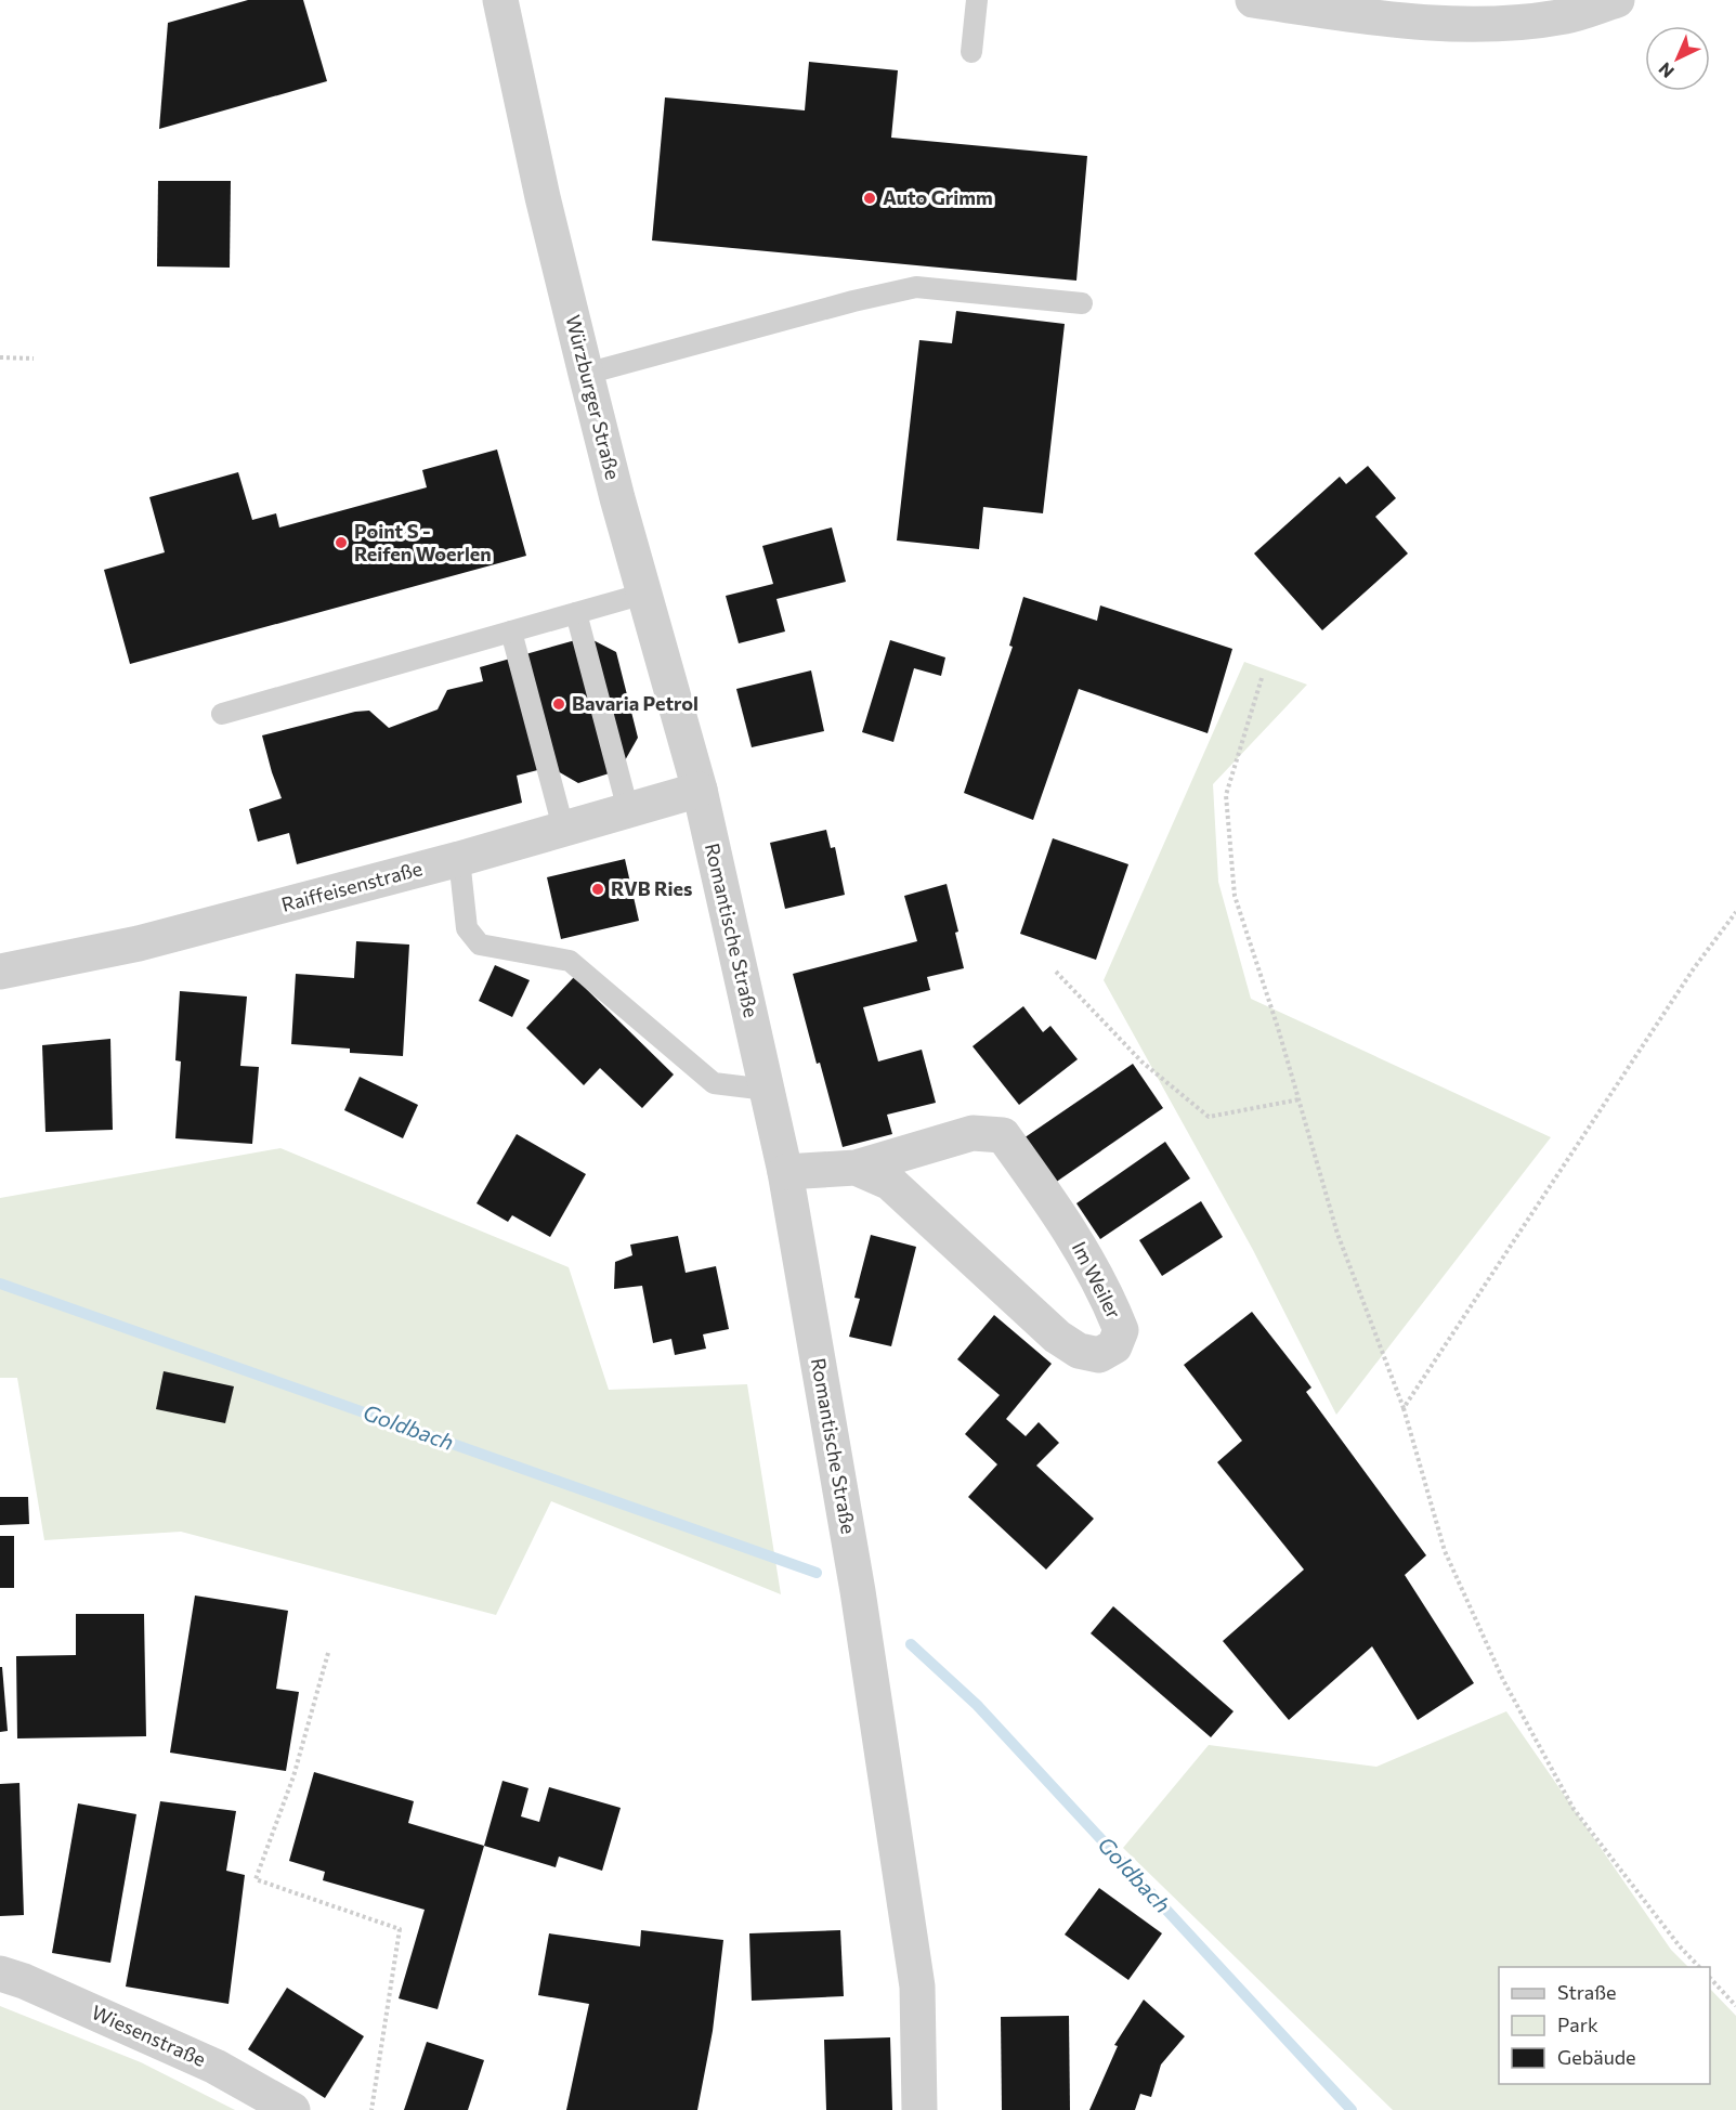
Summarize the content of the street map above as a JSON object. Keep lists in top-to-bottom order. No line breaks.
{"streets":{"street":["Würzburger Straße","Raiffeisenstraße","Romantische Straße","Im Weiler","Wiesenstraße"]},"crossings":[["Würzburger Straße","Raiffeisenstraße"],["Würzburger Straße","Romantische Straße"],["Raiffeisenstraße","Romantische Straße"],["Romantische Straße","Im Weiler"]],"water":["Goldbach"],"places":["Auto Grimm","Point S - Reifen Woerlen","Bavaria Petrol","RVB Ries"],"legend":["Straße","Park","Gebäude"],"north":"bottom left"}
